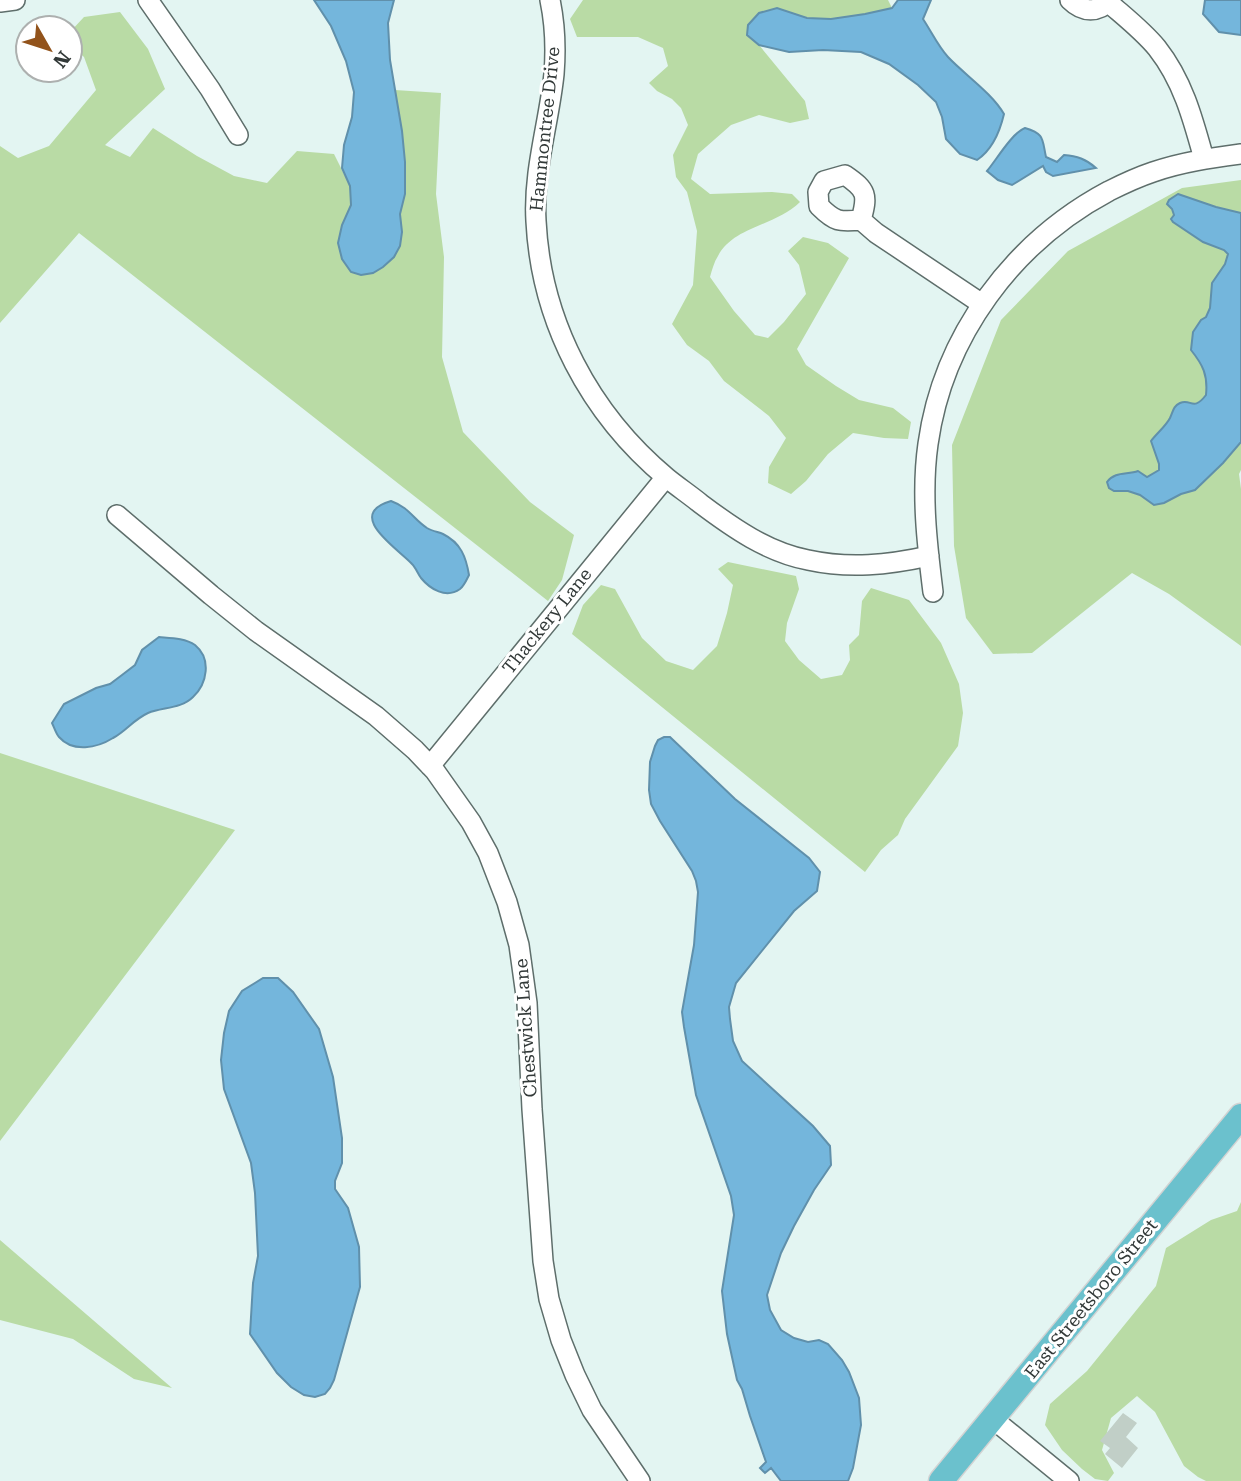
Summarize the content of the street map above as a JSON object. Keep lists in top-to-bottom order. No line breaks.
{"streets":{"main road":["East Streetsboro Street"],"street":["Hammontree Drive","Thackery Lane","Chestwick Lane"]},"crossings":[["Hammontree Drive","Thackery Lane"],["Thackery Lane","Chestwick Lane"]],"north":"bottom right"}
